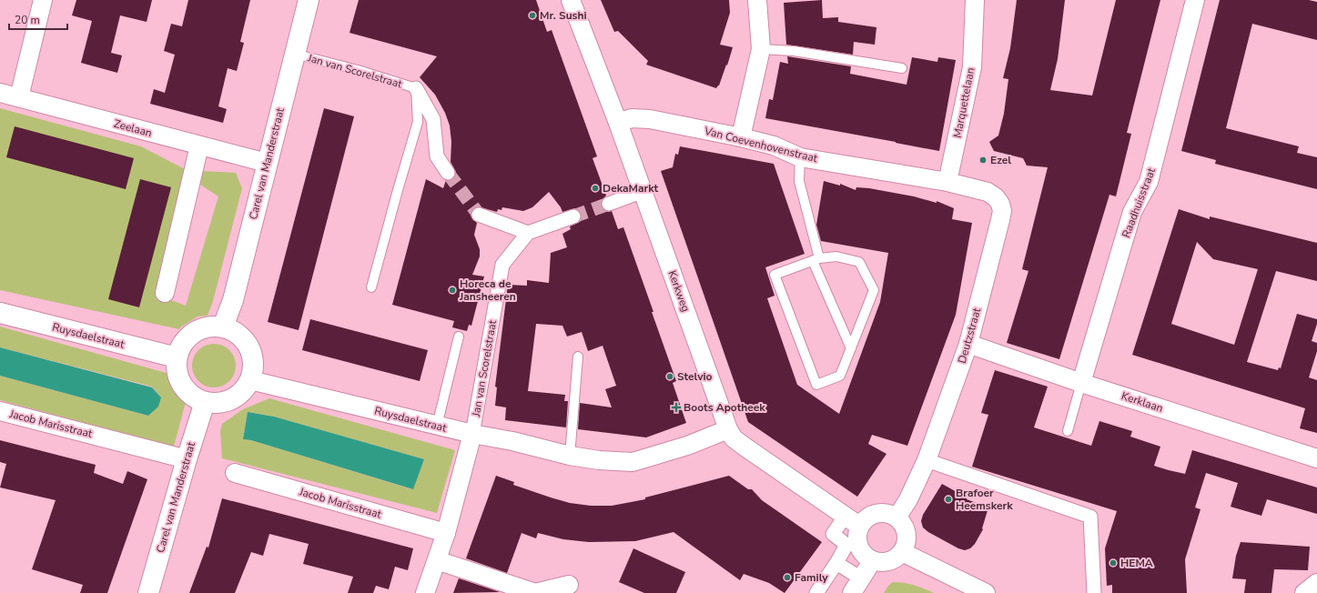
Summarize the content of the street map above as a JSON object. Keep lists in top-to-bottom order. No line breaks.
{"streets":{"street":["Jan van Scorelstraat","Marquettelaan","Zeelaan","Van Coevenhovenstraat","Carel van Manderstraat","Raadhuisstraat","Kerkweg","Ruysdaelstraat","Deutzstraat","Kerklaan","Jacob Marisstraat"]},"crossings":[["Jan van Scorelstraat","Carel van Manderstraat"],["Jan van Scorelstraat","Ruysdaelstraat"],["Jan van Scorelstraat","Jacob Marisstraat"],["Marquettelaan","Van Coevenhovenstraat"],["Marquettelaan","Deutzstraat"],["Zeelaan","Carel van Manderstraat"],["Van Coevenhovenstraat","Kerkweg"],["Van Coevenhovenstraat","Deutzstraat"],["Carel van Manderstraat","Ruysdaelstraat"],["Carel van Manderstraat","Jacob Marisstraat"],["Raadhuisstraat","Kerklaan"],["Kerkweg","Ruysdaelstraat"],["Kerkweg","Deutzstraat"],["Deutzstraat","Kerklaan"]],"places":{"other":["Mr. Sushi","Ezel","DekaMarkt","Horeca de Jansheeren","Stelvio","Brafoer Heemskerk","HEMA","Family"],"health":["Boots Apotheek"]},"scale_bar":"20 m"}
